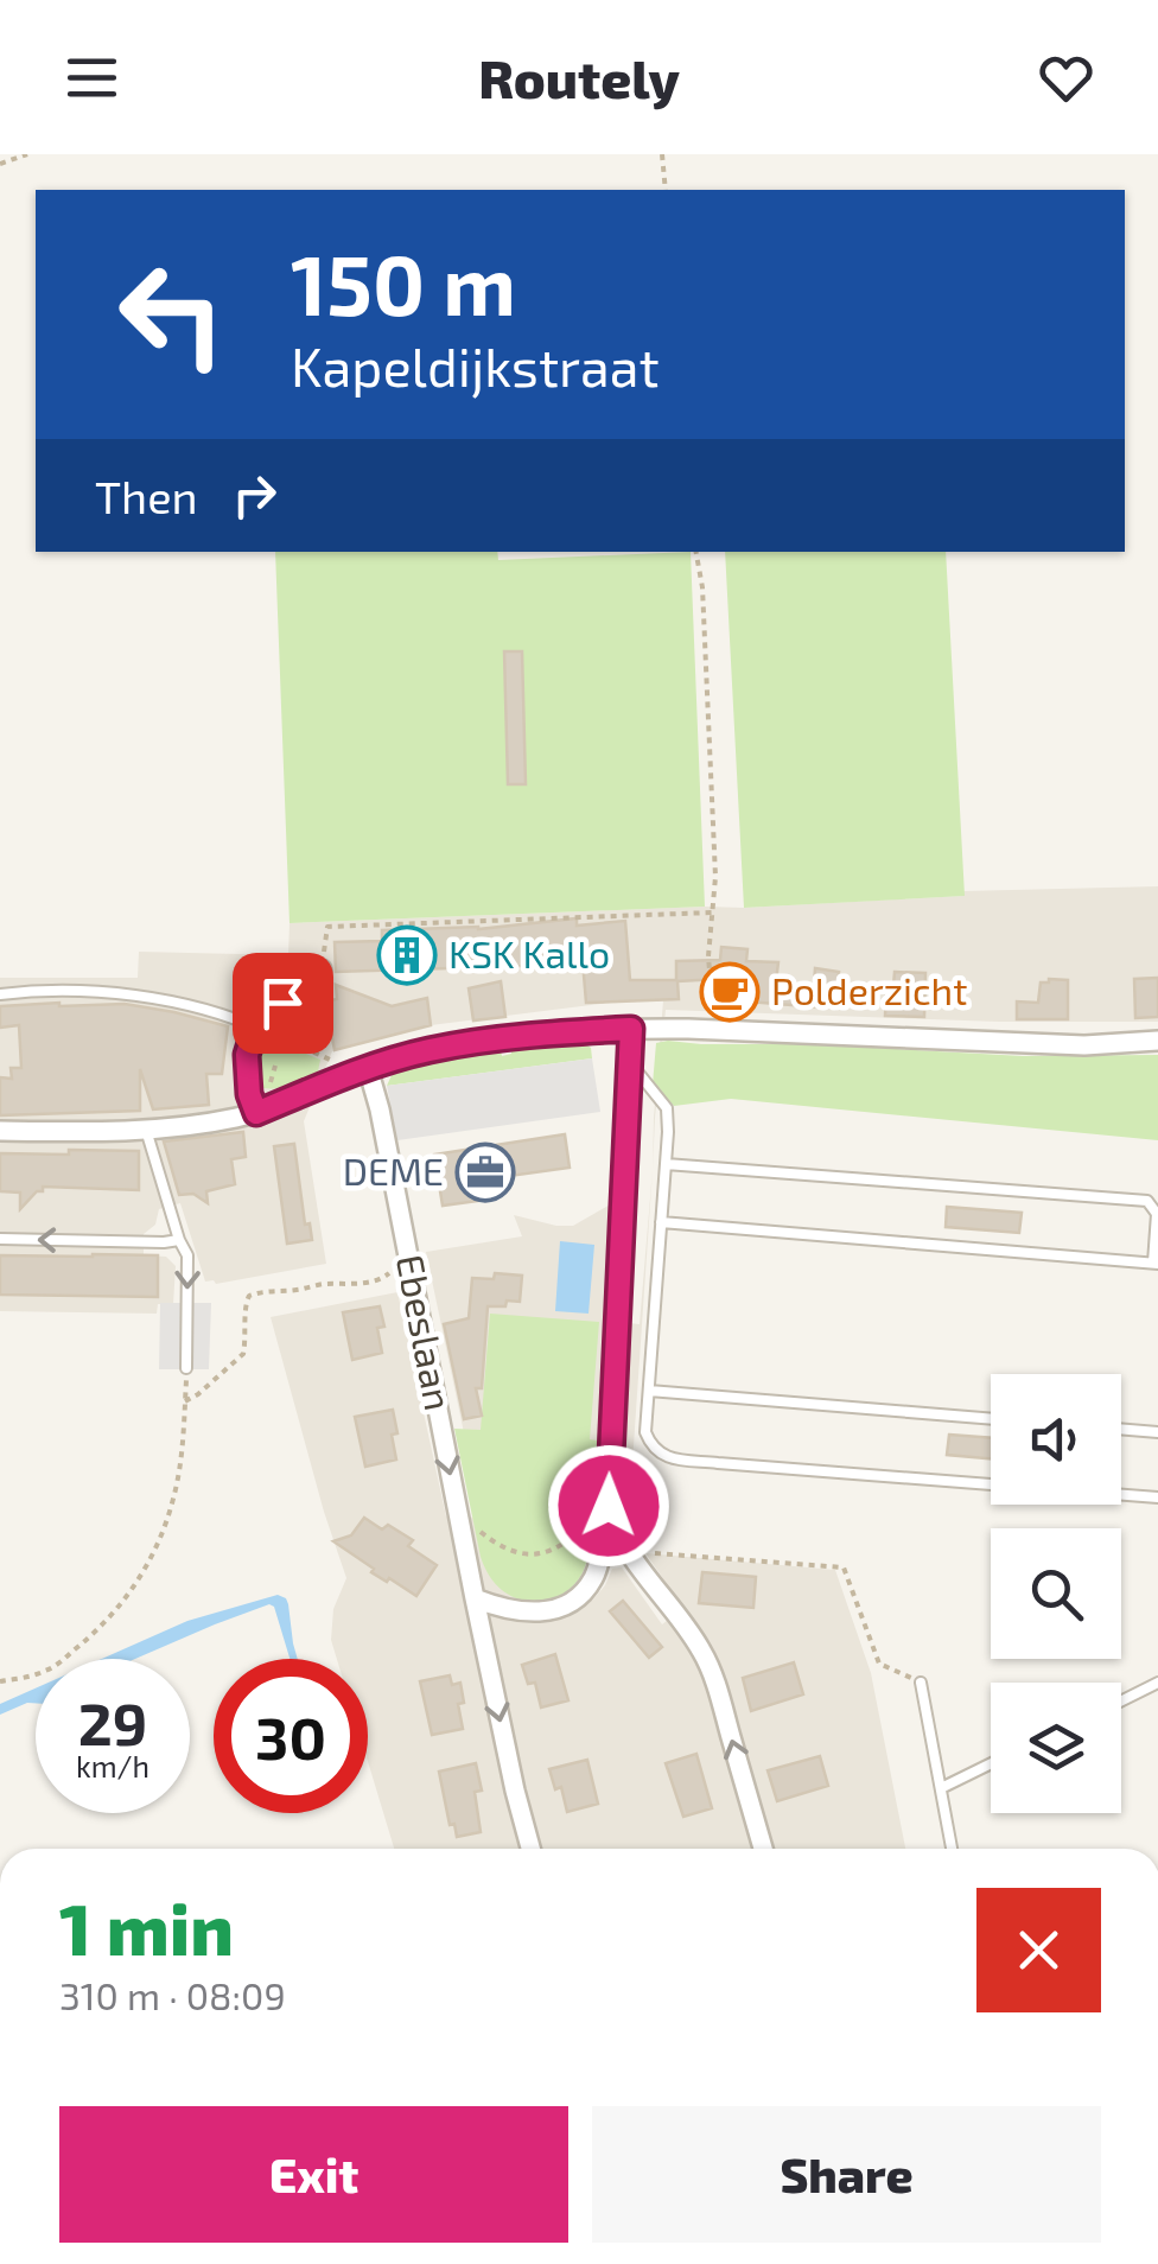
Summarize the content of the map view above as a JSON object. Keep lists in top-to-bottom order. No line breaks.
{"streets":{"street":["Ebeslaan"]},"one_way":["Ebeslaan"],"places":{"building":["KSK Kallo"],"cafe":["Polderzicht"],"office":["DEME"]},"page":{"header":"Routely","turn":["150 m","Kapeldijkstraat"],"then":"Then","speed":"29 km/h","limit":"30","heading":["1 min","310 m · 08:09"],"buttons":["Exit","Share"]}}
